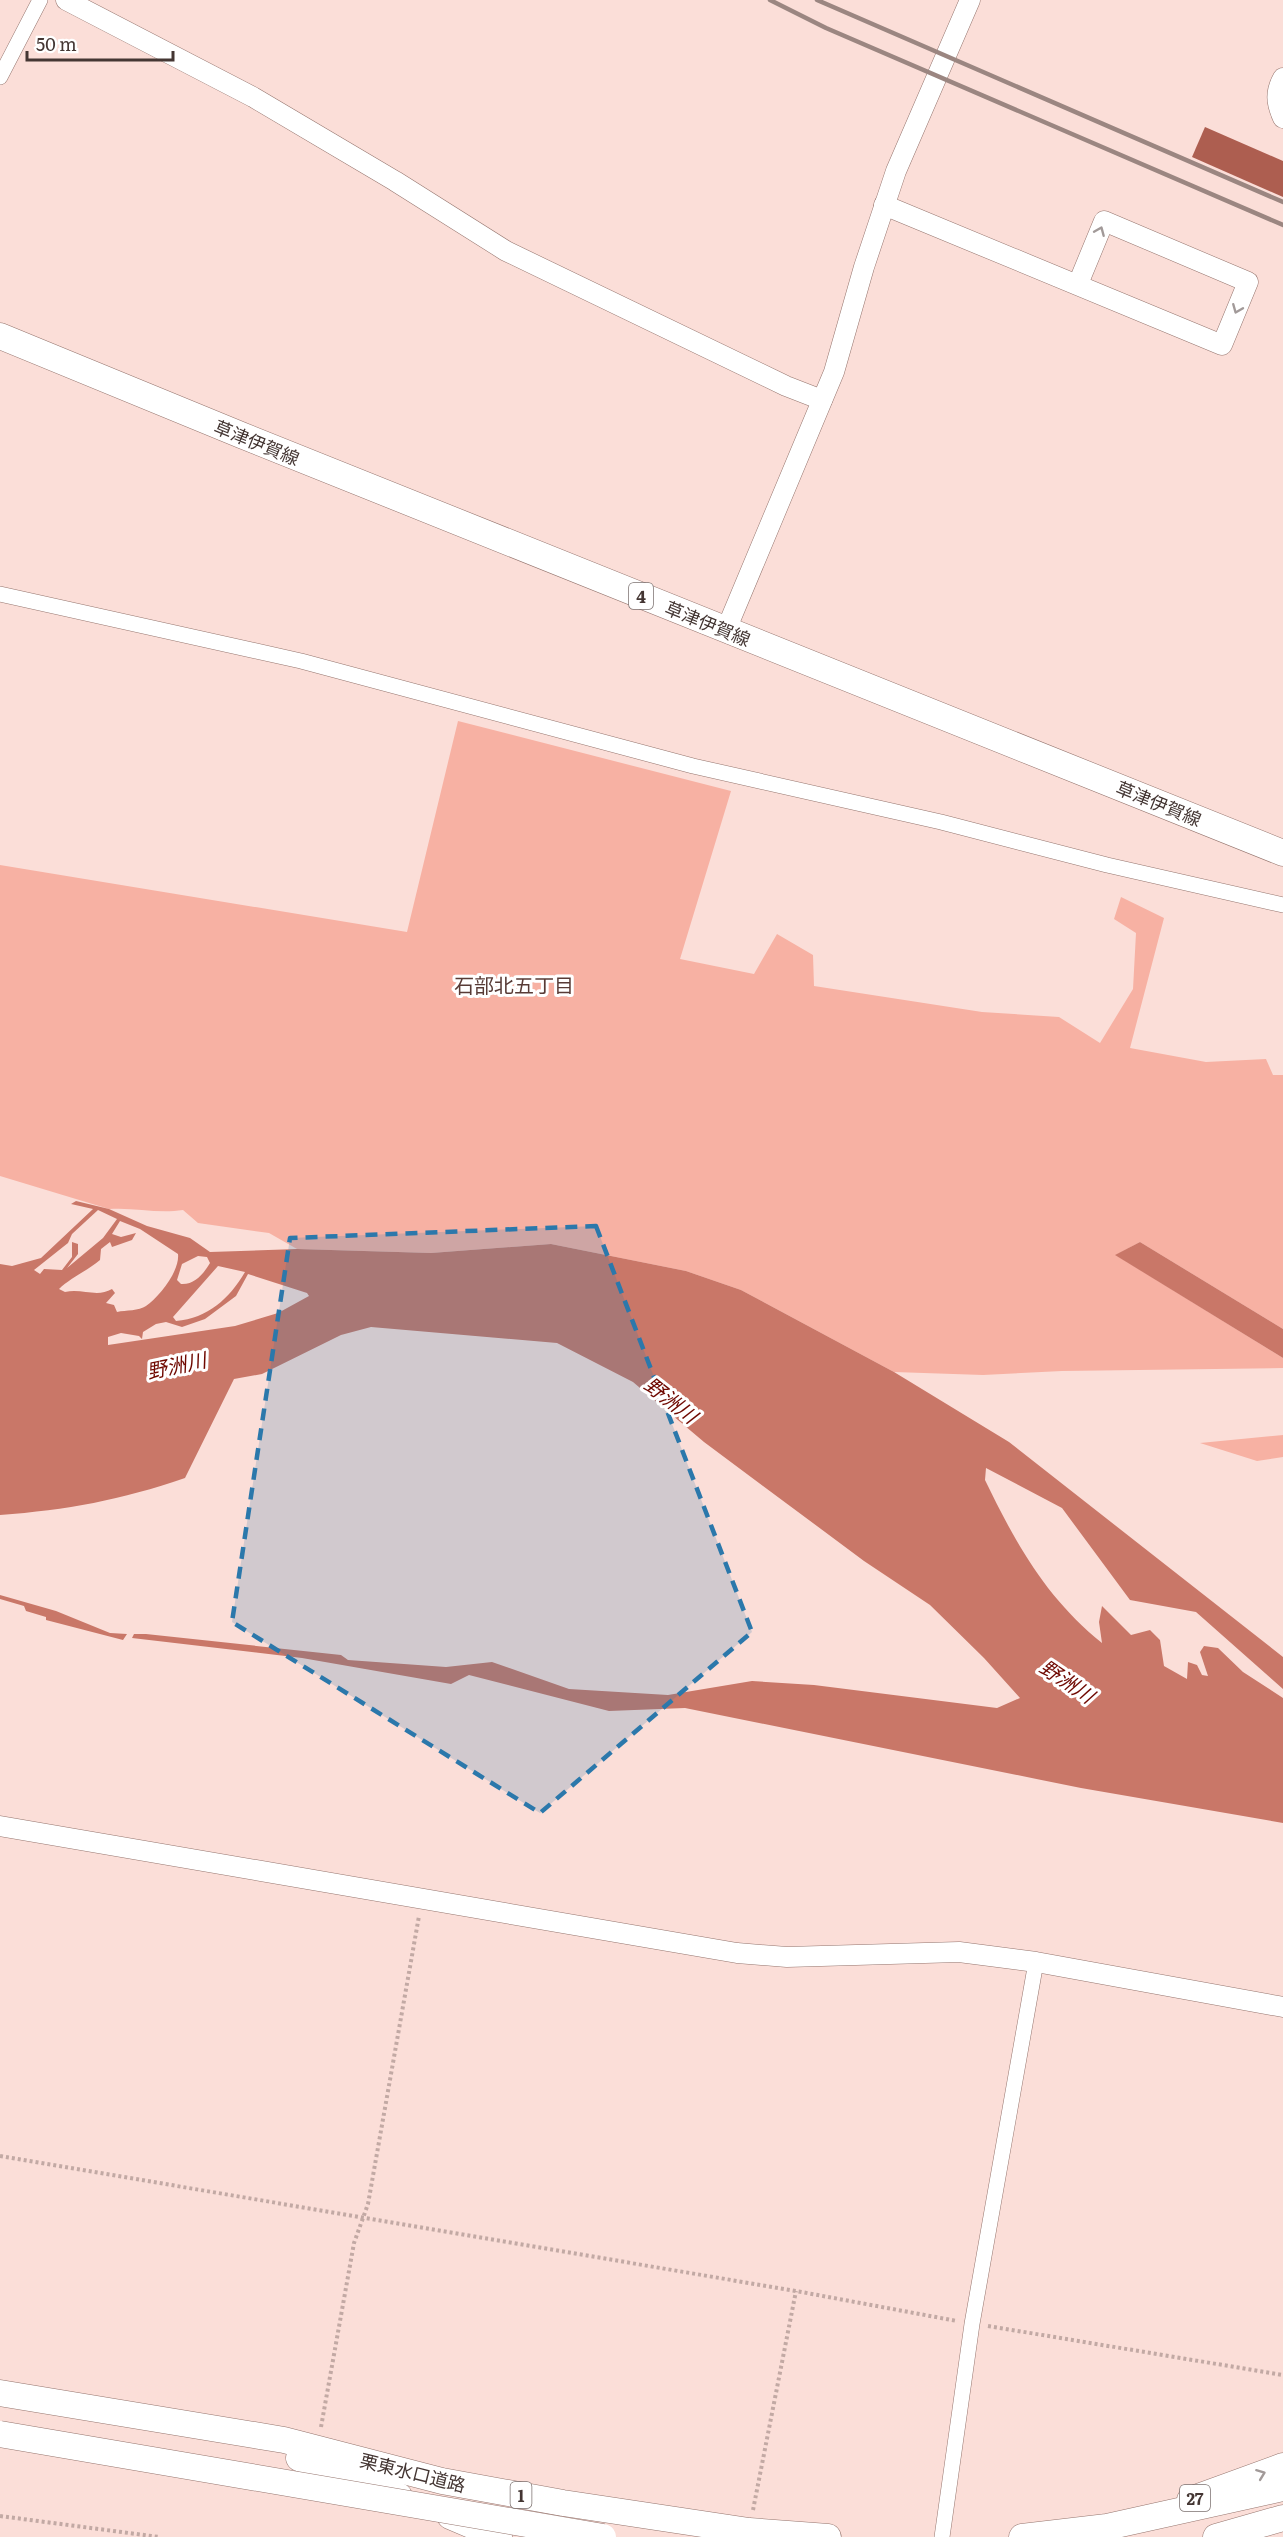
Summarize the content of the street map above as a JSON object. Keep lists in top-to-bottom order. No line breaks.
{"streets":{"main road":["草津伊賀線","4","栗東水口道路","1","27"]},"crossings":[["栗東水口道路","1"]],"districts":["石部北五丁目"],"water":["野洲川"],"scale_bar":"50 m"}
